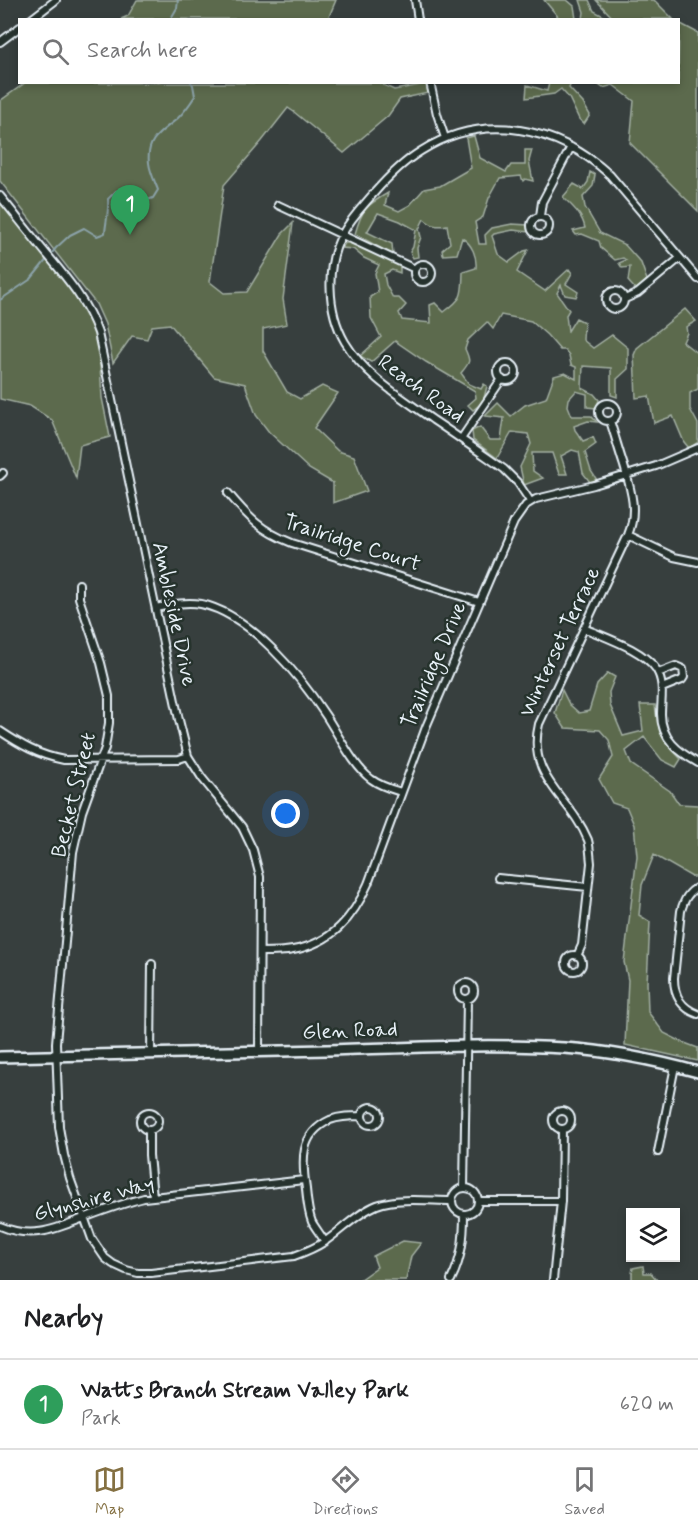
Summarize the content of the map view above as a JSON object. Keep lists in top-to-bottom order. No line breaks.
{"streets":{"main road":["Glen Road"],"street":["Reach Road","Trailridge Court","Ambleside Drive","Winterset Terrace","Trailridge Drive","Becket Street","Glynshire Way"]},"crossings":[["Reach Road","Trailridge Drive"],["Trailridge Court","Trailridge Drive"],["Ambleside Drive","Trailridge Drive"],["Ambleside Drive","Glen Road"],["Becket Street","Glen Road"],["Becket Street","Glynshire Way"]],"page":{"search":"Search here","pins":"1","heading":"Nearby","list":[{"mark":"1","name":"Watts Branch Stream Valley Park","note":"Park","value":"620 m"}],"nav":["Map","Directions","Saved"]}}
